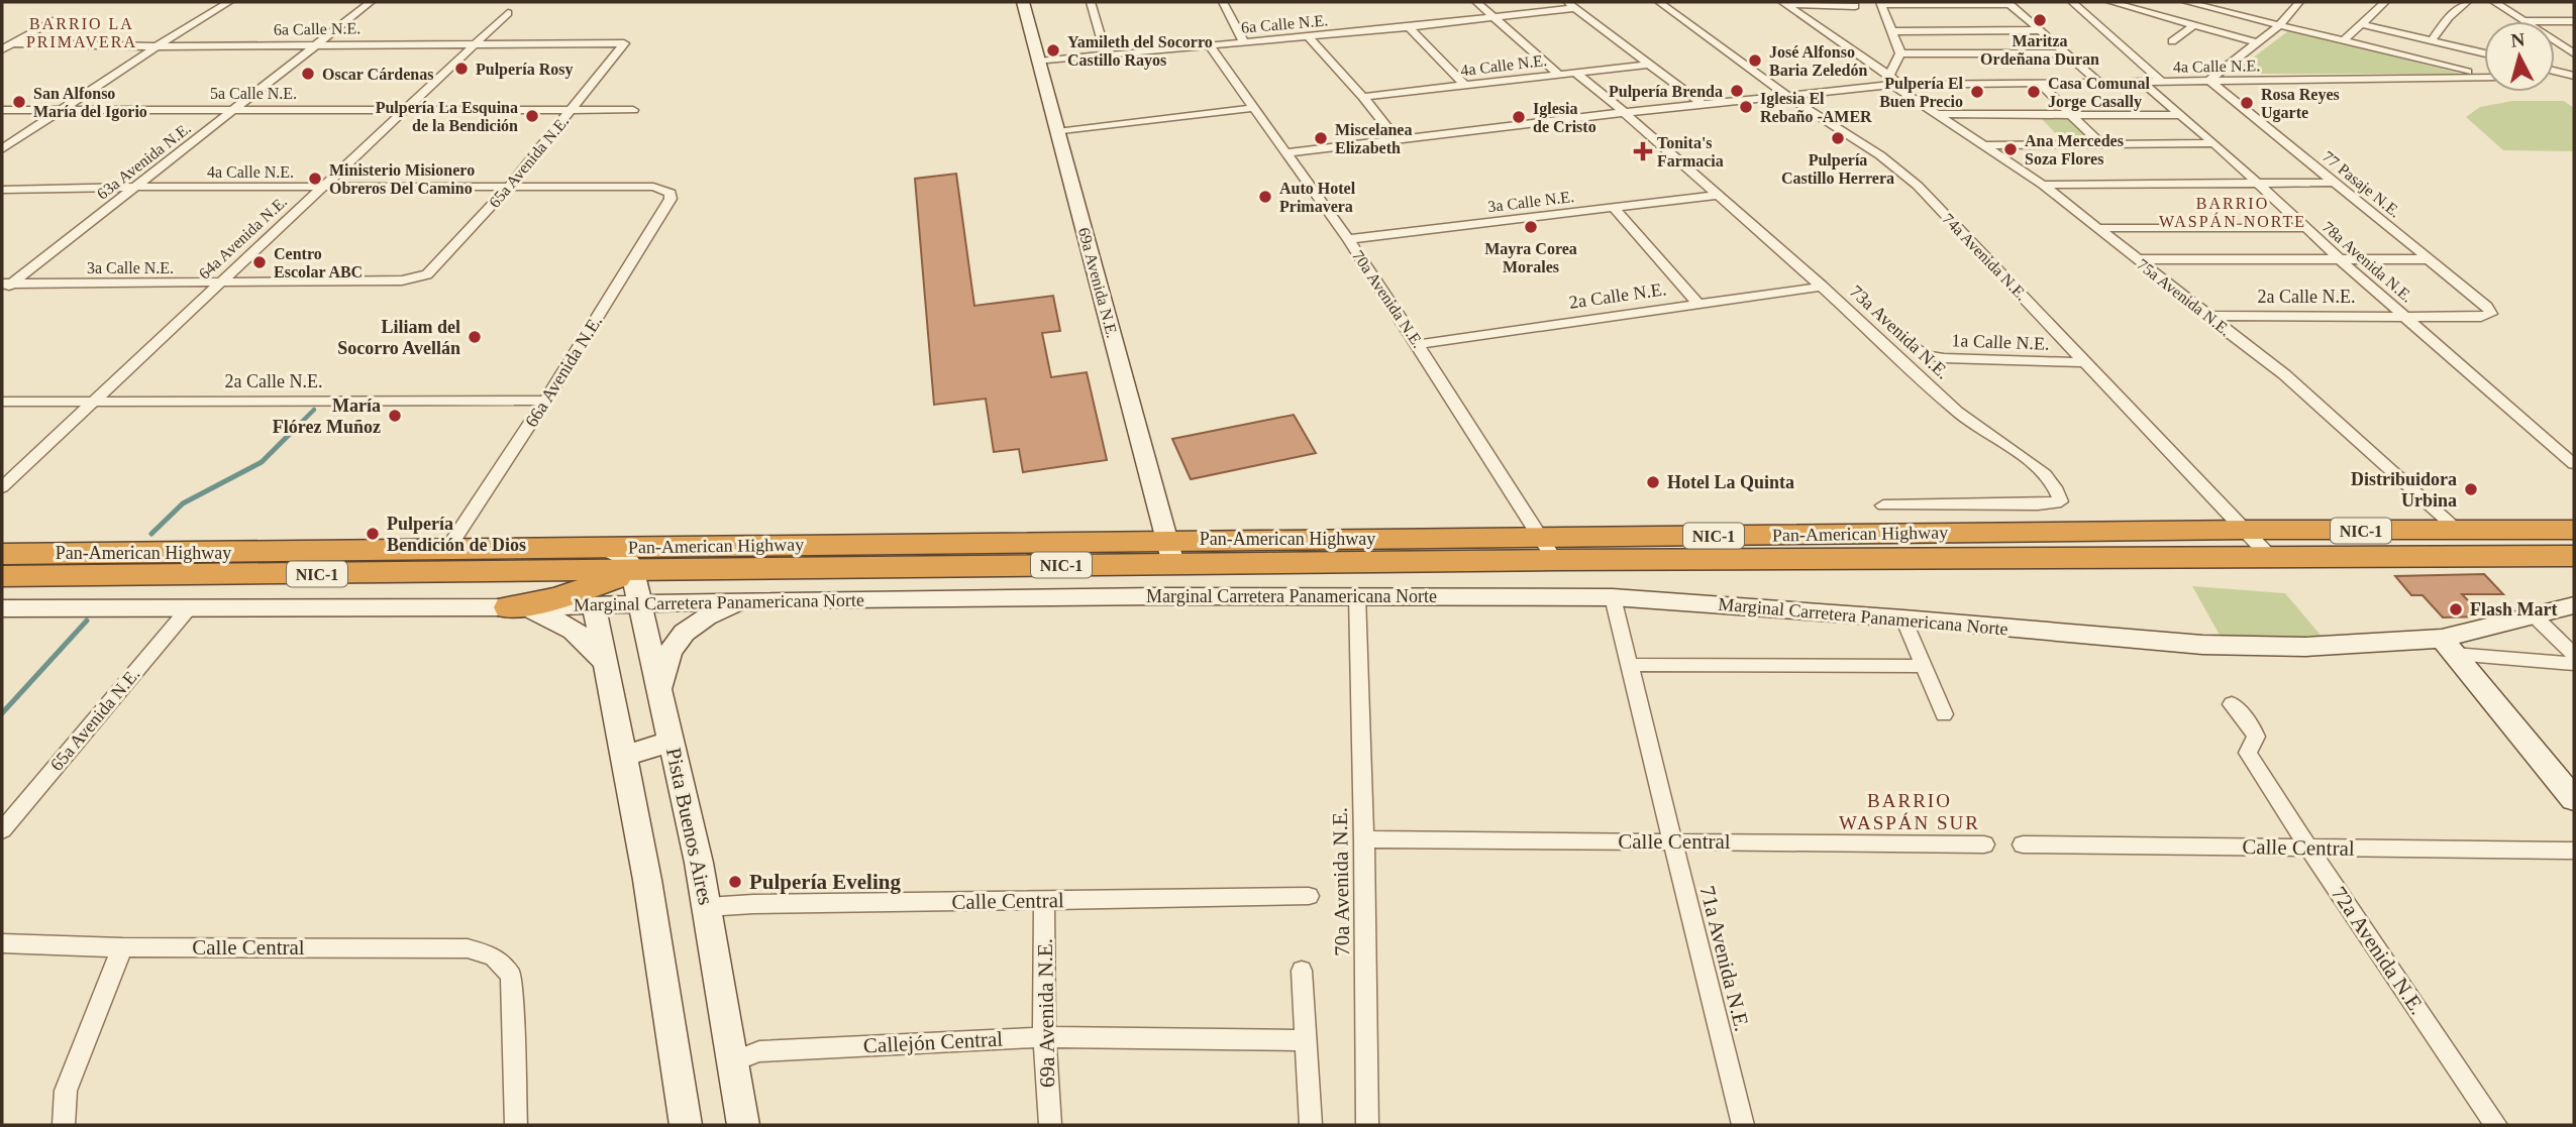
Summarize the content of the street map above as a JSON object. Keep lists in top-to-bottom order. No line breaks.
{"streets":{"highway":["NIC-1","Pan-American Highway"],"street":["6a Calle N.E.","4a Calle N.E.","5a Calle N.E.","63a Avenida N.E.","65a Avenida N.E.","77 Pasaje N.E.","3a Calle N.E.","64a Avenida N.E.","74a Avenida N.E.","78a Avenida N.E.","69a Avenida N.E.","2a Calle N.E.","75a Avenida N.E.","70a Avenida N.E.","73a Avenida N.E.","1a Calle N.E.","66a Avenida N.E.","Marginal Carretera Panamericana Norte","Pista Buenos Aires","Calle Central","72a Avenida N.E.","71a Avenida N.E.","Callejón Central"]},"crossings":[["6a Calle N.E.","63a Avenida N.E."],["6a Calle N.E.","65a Avenida N.E."],["6a Calle N.E.","64a Avenida N.E."],["6a Calle N.E.","69a Avenida N.E."],["6a Calle N.E.","70a Avenida N.E."],["4a Calle N.E.","63a Avenida N.E."],["4a Calle N.E.","65a Avenida N.E."],["4a Calle N.E.","77 Pasaje N.E."],["4a Calle N.E.","64a Avenida N.E."],["4a Calle N.E.","74a Avenida N.E."],["4a Calle N.E.","78a Avenida N.E."],["4a Calle N.E.","75a Avenida N.E."],["4a Calle N.E.","70a Avenida N.E."],["4a Calle N.E.","73a Avenida N.E."],["4a Calle N.E.","66a Avenida N.E."],["5a Calle N.E.","63a Avenida N.E."],["5a Calle N.E.","65a Avenida N.E."],["5a Calle N.E.","64a Avenida N.E."],["63a Avenida N.E.","3a Calle N.E."],["65a Avenida N.E.","3a Calle N.E."],["65a Avenida N.E.","Marginal Carretera Panamericana Norte"],["77 Pasaje N.E.","2a Calle N.E."],["3a Calle N.E.","64a Avenida N.E."],["3a Calle N.E.","70a Avenida N.E."],["3a Calle N.E.","73a Avenida N.E."],["64a Avenida N.E.","2a Calle N.E."],["74a Avenida N.E.","1a Calle N.E."],["74a Avenida N.E.","Pan-American Highway"],["78a Avenida N.E.","2a Calle N.E."],["69a Avenida N.E.","Pan-American Highway"],["69a Avenida N.E.","Calle Central"],["69a Avenida N.E.","Callejón Central"],["2a Calle N.E.","75a Avenida N.E."],["2a Calle N.E.","70a Avenida N.E."],["2a Calle N.E.","73a Avenida N.E."],["2a Calle N.E.","66a Avenida N.E."],["75a Avenida N.E.","Pan-American Highway"],["70a Avenida N.E.","Pan-American Highway"],["70a Avenida N.E.","Marginal Carretera Panamericana Norte"],["70a Avenida N.E.","Calle Central"],["66a Avenida N.E.","Pan-American Highway"],["Pan-American Highway","Pista Buenos Aires"],["Marginal Carretera Panamericana Norte","Pista Buenos Aires"],["Marginal Carretera Panamericana Norte","71a Avenida N.E."],["Pista Buenos Aires","Calle Central"],["Pista Buenos Aires","Callejón Central"],["Calle Central","72a Avenida N.E."],["Calle Central","71a Avenida N.E."]],"districts":["BARRIO LA PRIMAVERA","BARRIO WASPÁN NORTE","BARRIO WASPÁN SUR"],"places":{"other":["Maritza Ordeñana Duran","Yamileth del Socorro Castillo Rayos","José Alfonso Baria Zeledón","Pulpería Rosy","Oscar Cárdenas","Pulpería Brenda","Pulpería El Buen Precio","Casa Comunal Jorge Casally","San Alfonso María del Igorio","Rosa Reyes Ugarte","Iglesia El Rebaño -AMER","Pulpería La Esquina de la Bendición","Iglesia de Cristo","Miscelanea Elizabeth","Pulpería Castillo Herrera","Ana Mercedes Soza Flores","Ministerio Misionero Obreros Del Camino","Auto Hotel Primavera","Mayra Corea Morales","Centro Escolar ABC","Liliam del Socorro Avellán","María Flórez Muñoz","Hotel La Quinta","Distribuidora Urbina","Pulpería Bendición de Dios","Flash Mart","Pulpería Eveling"],"health":["Tonita's Farmacia"]},"north":"top"}
